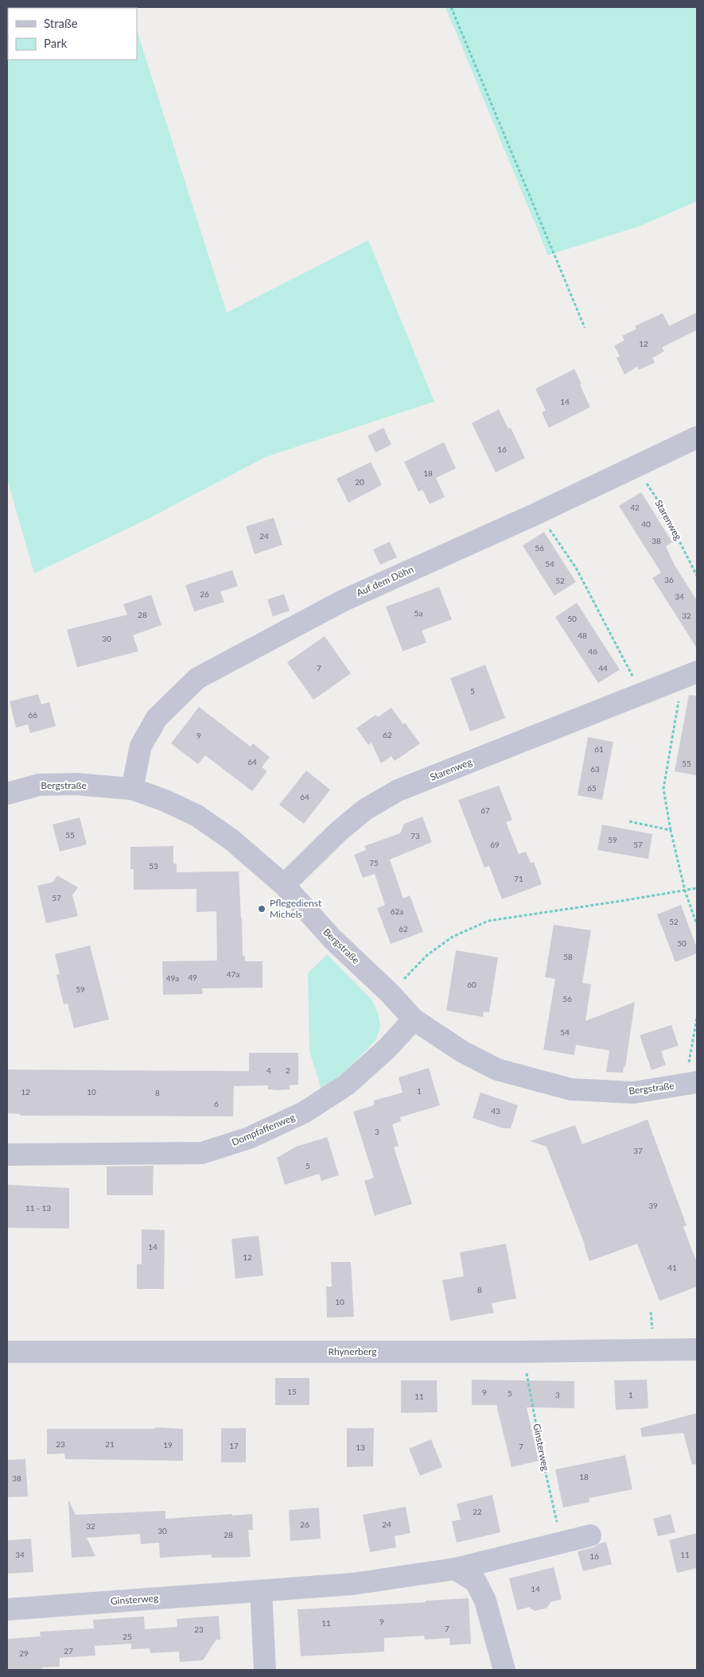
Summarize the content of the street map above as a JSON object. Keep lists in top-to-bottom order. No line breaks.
{"streets":{"street":["Starenweg","Auf dem Döhn","Bergstraße","Dompfaffenweg","Rhynerberg","Ginsterweg"]},"crossings":[["Starenweg","Auf dem Döhn"],["Starenweg","Bergstraße"],["Auf dem Döhn","Bergstraße"],["Bergstraße","Dompfaffenweg"],["Rhynerberg","Ginsterweg"]],"places":["Pflegedienst Michels"],"house_numbers":["12","14","16","18","20","42","40","24","38","56","54","36","52","26","34","5a","28","32","50","48","30","46","7","44","5","66","62","9","61","64","55","63","65","64","67","55","73","59","69","57","75","53","71","57","62a","52","62","50","58","47a","49","49a","60","59","56","54","4","2","1","12","10","8","6","43","3","37","5","39","11 - 13","14","12","41","8","10","15","9","5","3","1","11","23","21","19","17","7","13","18","38","22","26","24","32","30","28","34","11","16","14","9","11","7","23","25","27","29"],"legend":["Straße","Park"]}
